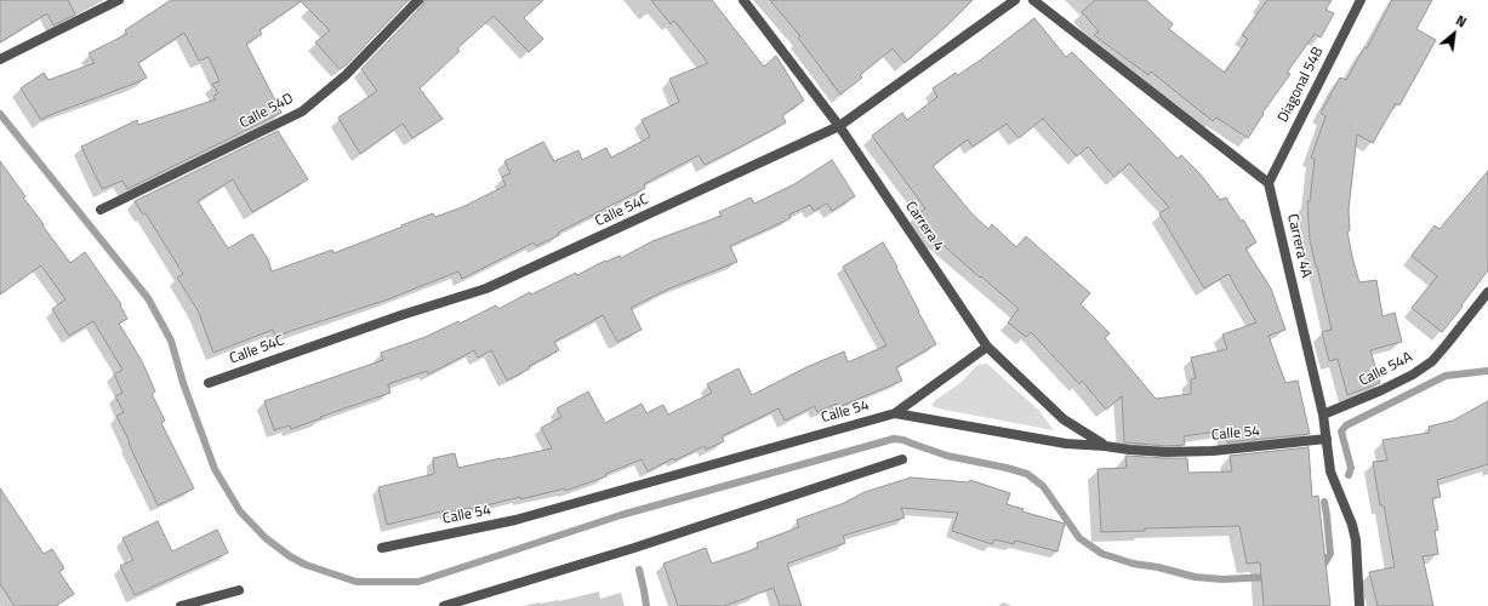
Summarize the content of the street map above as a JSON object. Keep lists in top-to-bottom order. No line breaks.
{"streets":{"street":["Diagonal 54B","Calle 54D","Calle 54C","Carrera 4","Carrera 4A","Calle 54A","Calle 54"]},"crossings":[["Diagonal 54B","Carrera 4A"],["Calle 54C","Carrera 4"],["Carrera 4","Calle 54"],["Carrera 4A","Calle 54A"],["Carrera 4A","Calle 54"]],"north":"top right"}
